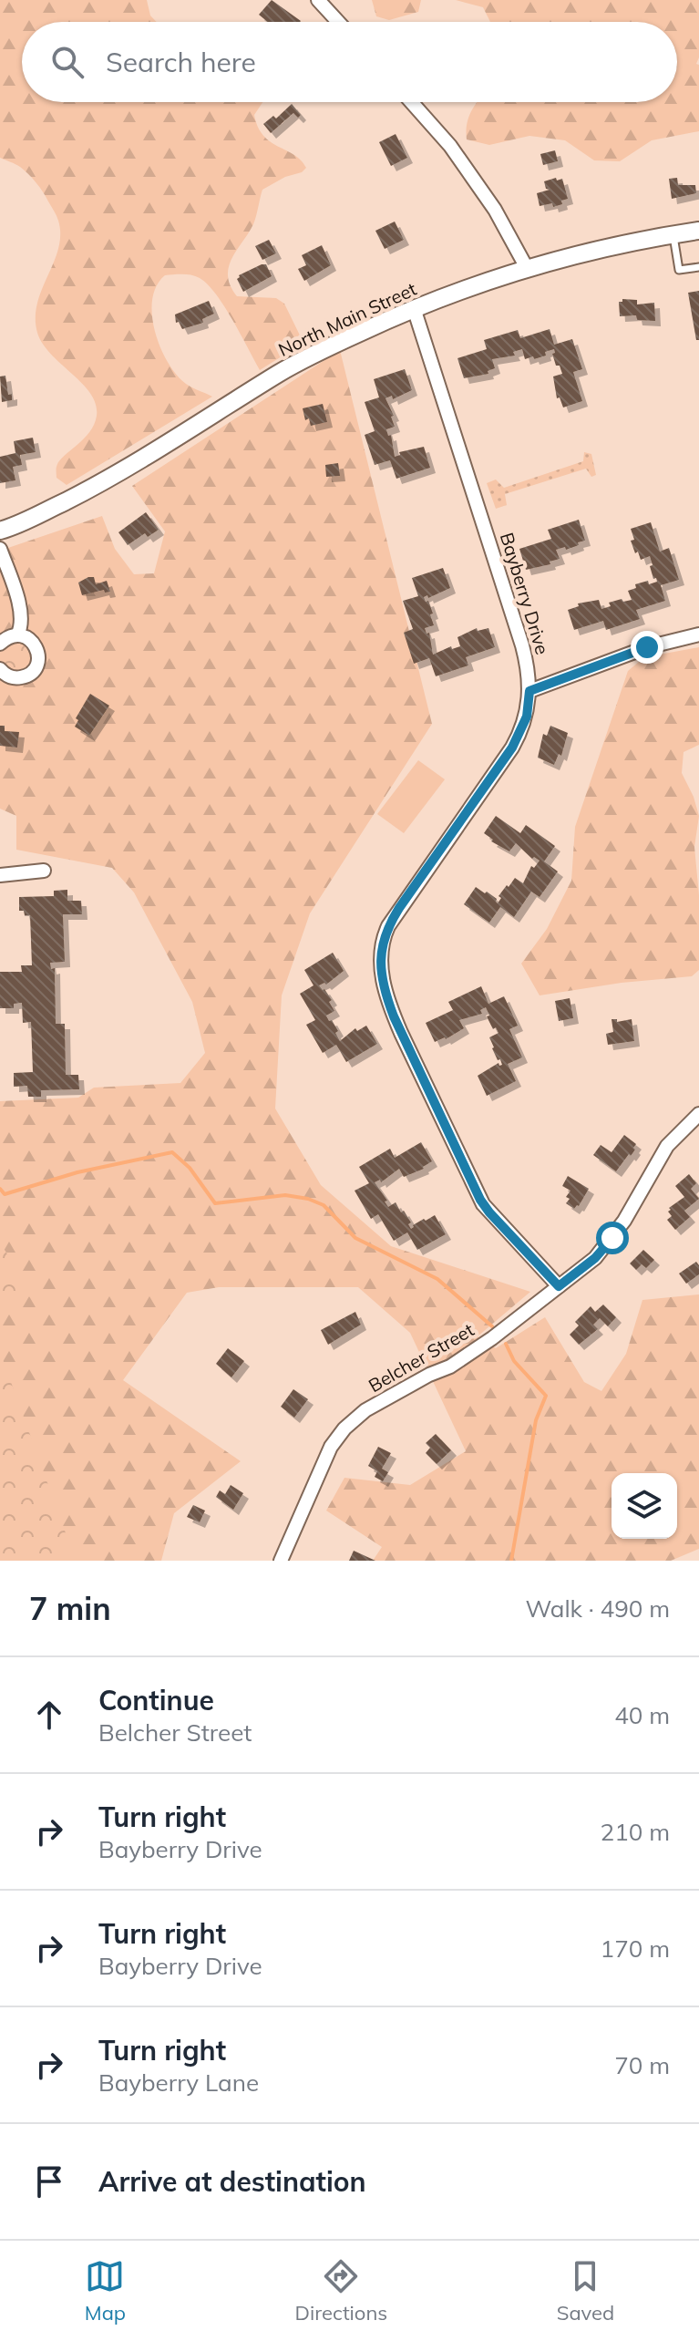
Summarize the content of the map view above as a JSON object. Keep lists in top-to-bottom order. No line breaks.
{"streets":{"main road":["North Main Street"],"street":["Bayberry Drive","Belcher Street"]},"crossings":[["North Main Street","Bayberry Drive"],["Bayberry Drive","Belcher Street"]],"page":{"search":"Search here","heading":["7 min","Walk · 490 m"],"list":[["Continue","Belcher Street","40 m"],["Turn right","Bayberry Drive","210 m"],["Turn right","Bayberry Drive","170 m"],["Turn right","Bayberry Lane","70 m"],"Arrive at destination"],"nav":["Map","Directions","Saved"]}}
